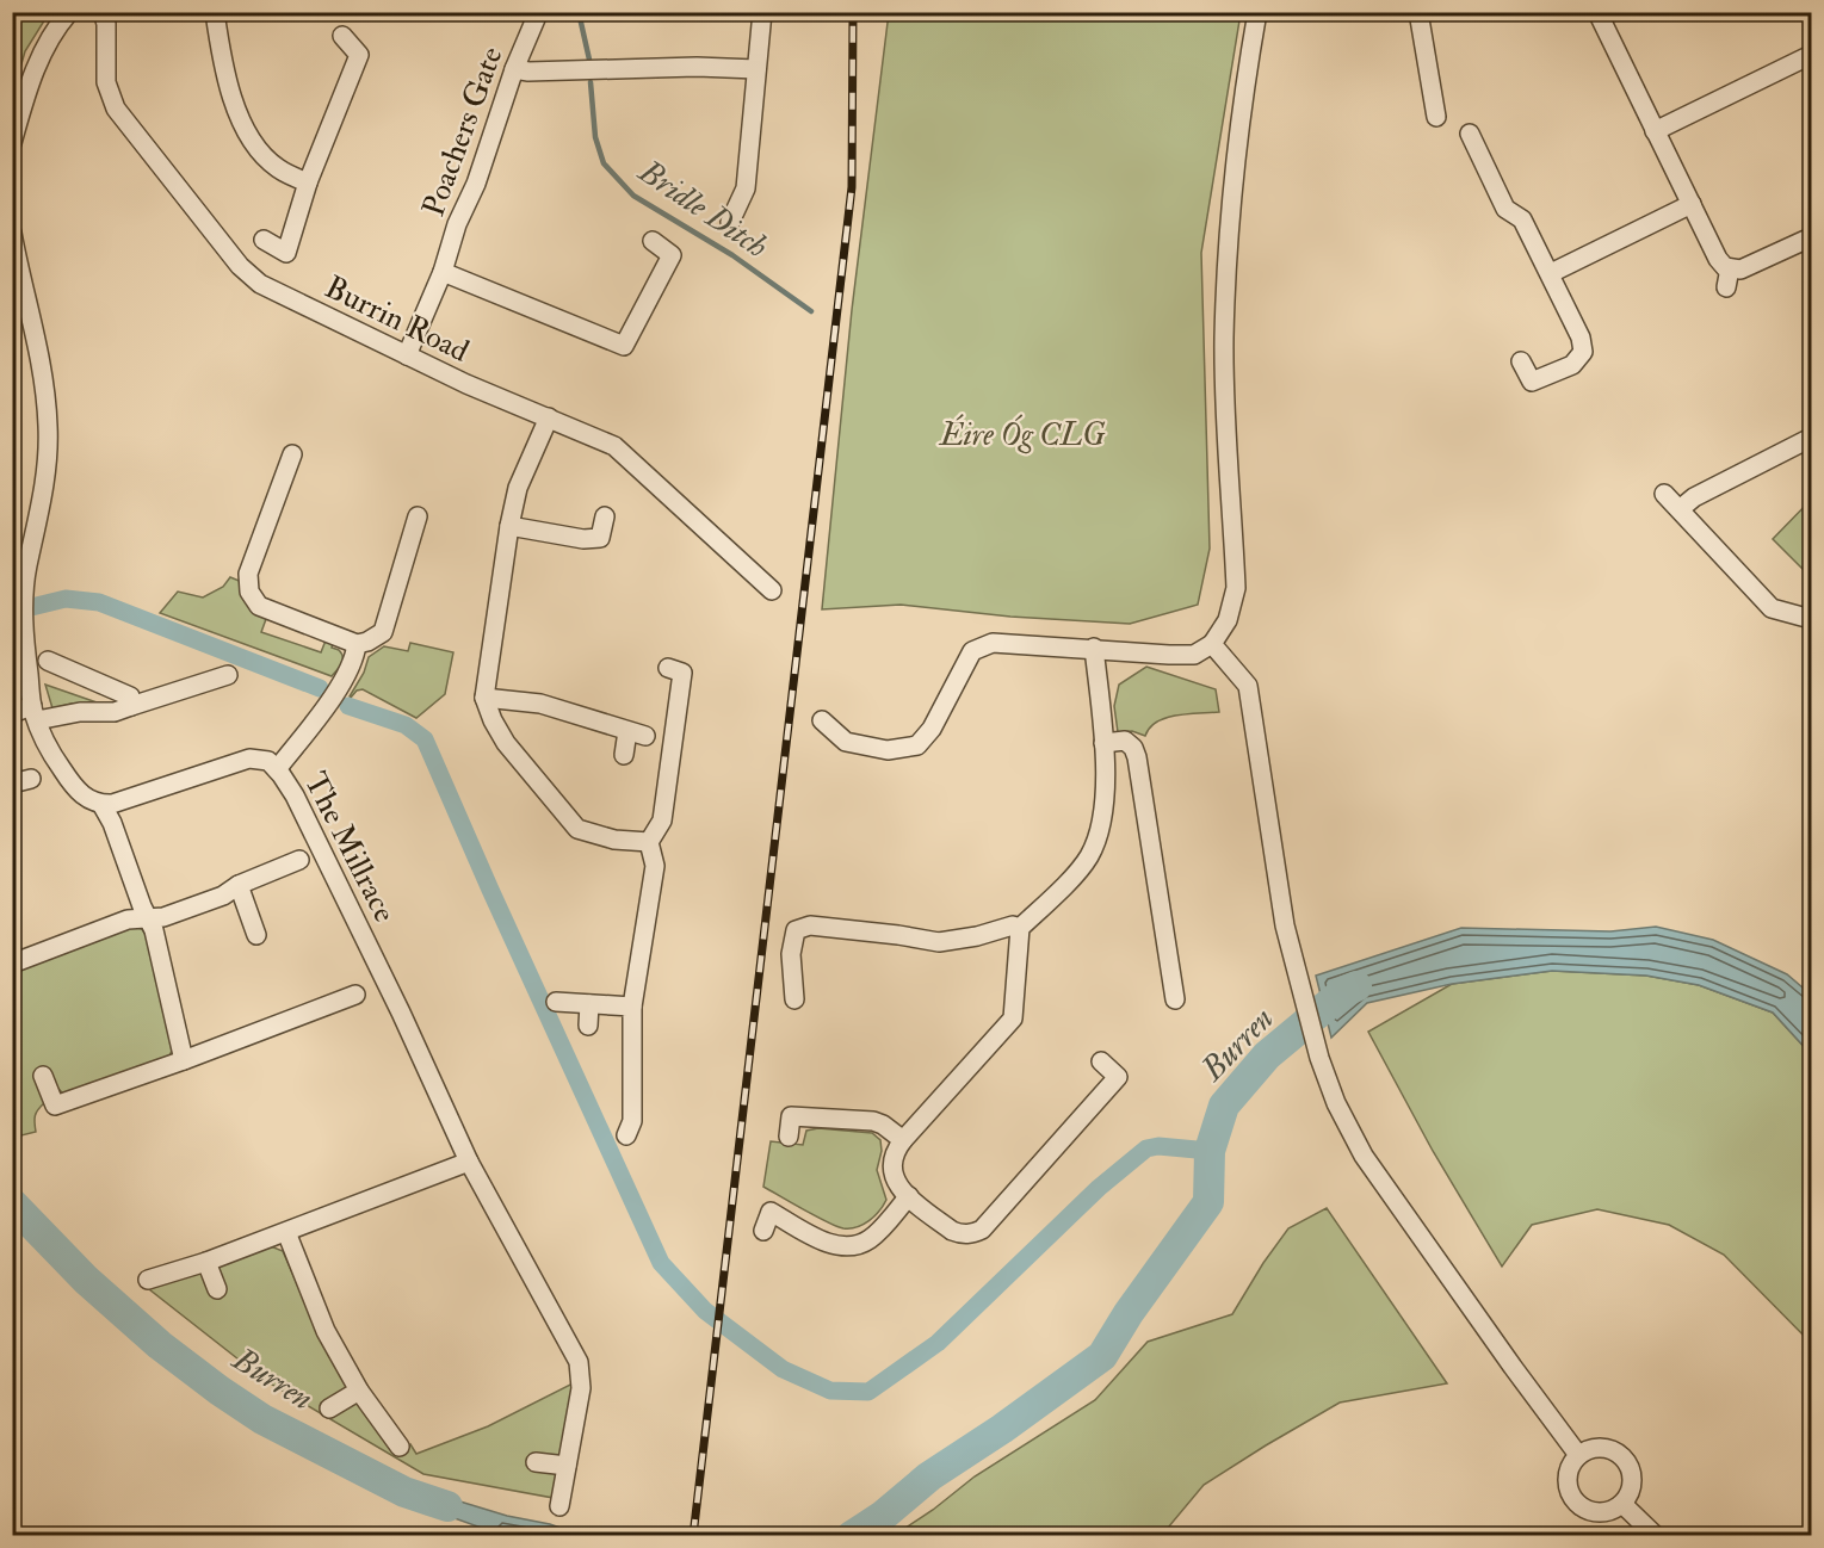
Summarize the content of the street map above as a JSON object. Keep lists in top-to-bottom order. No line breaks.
{"streets":{"street":["Poachers Gate","Burrin Road","The Millrace"]},"crossings":[["Poachers Gate","Burrin Road"]],"water":["Bridle Ditch","Burren"],"parks":["Éire Óg CLG"]}
